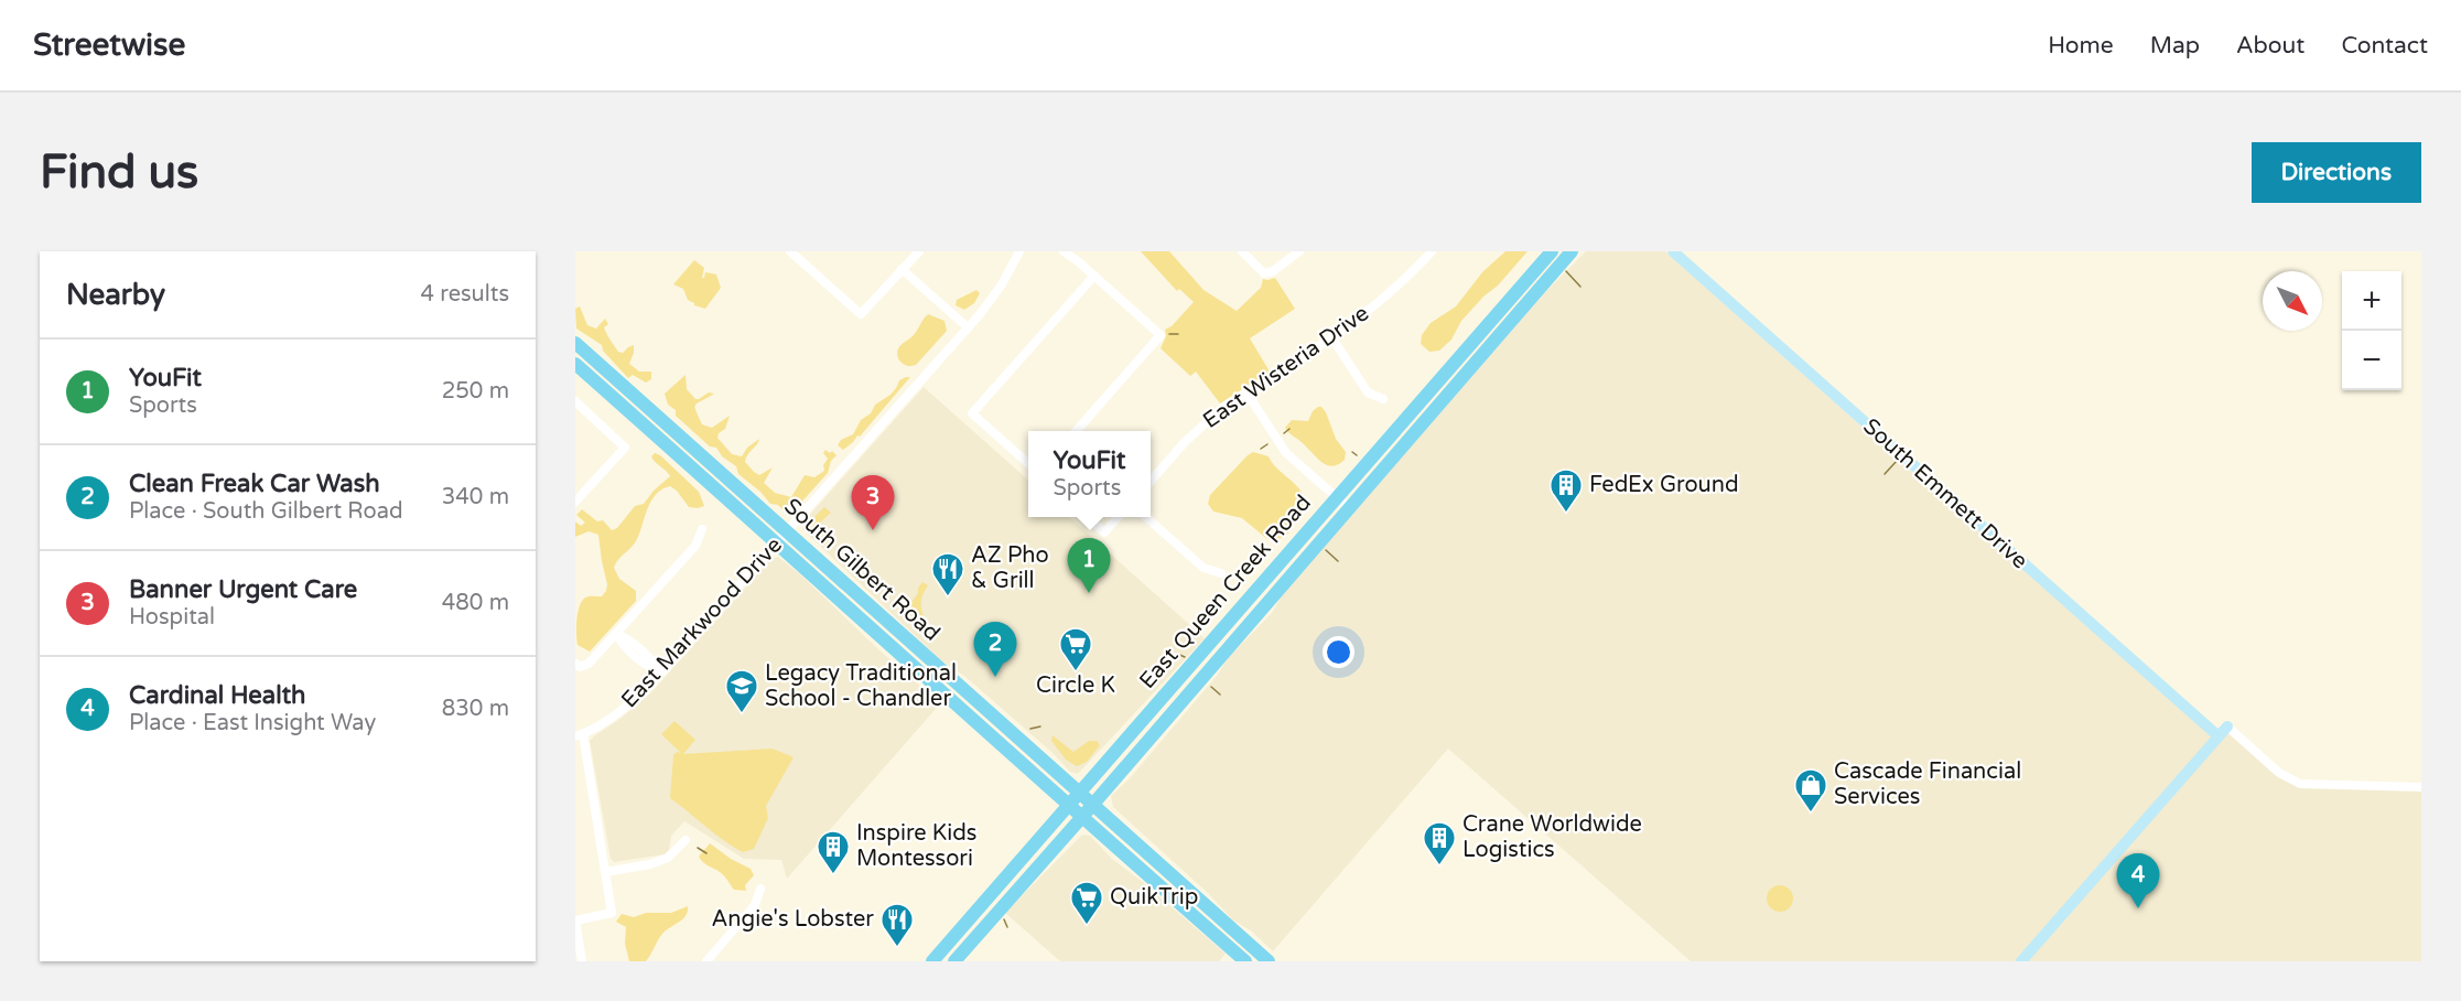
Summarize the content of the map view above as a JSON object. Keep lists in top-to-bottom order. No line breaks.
{"streets":{"main road":["South Gilbert Road","East Queen Creek Road"],"street":["East Wisteria Drive","South Emmett Drive","East Markwood Drive"]},"crossings":[["South Gilbert Road","East Queen Creek Road"],["South Gilbert Road","East Markwood Drive"]],"places":{"building":["FedEx Ground","Crane Worldwide Logistics","Inspire Kids Montessori"],"restaurant":["AZ Pho & Grill","Angie's Lobster"],"supermarket":["Circle K","QuikTrip"],"school or university":["Legacy Traditional School - Chandler"],"shop":["Cascade Financial Services"]},"north":"bottom right","page":{"header":"Streetwise","nav":["Home","Map","About","Contact"],"buttons":"Directions","title":"Find us","heading":["Nearby","4 results"],"map_buttons":["+","−"],"list":[{"mark":"1","name":"YouFit","note":"Sports","value":"250 m"},{"mark":"2","name":"Clean Freak Car Wash","note":"Place · South Gilbert Road","value":"340 m"},{"mark":"3","name":"Banner Urgent Care","note":"Hospital","value":"480 m"},{"mark":"4","name":"Cardinal Health","note":"Place · East Insight Way","value":"830 m"}],"popup":["YouFit","Sports"],"pins":["3","1","2","4"]}}
